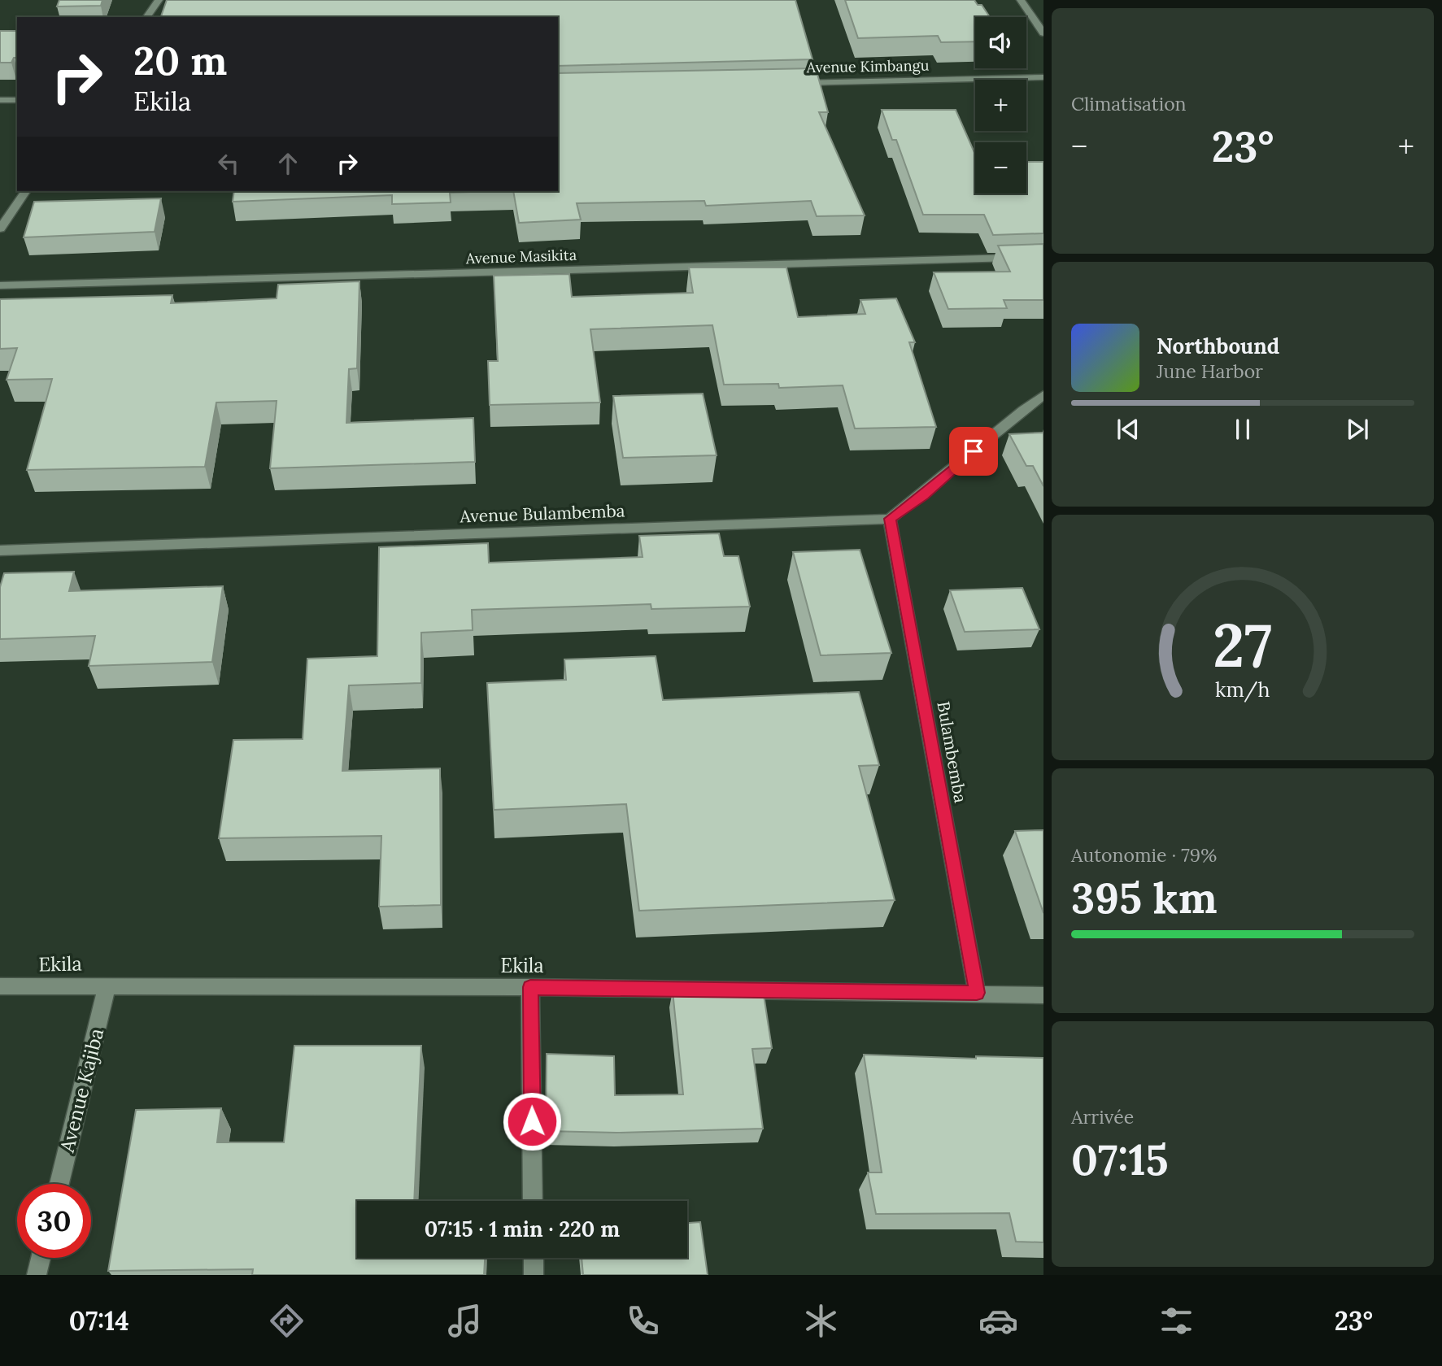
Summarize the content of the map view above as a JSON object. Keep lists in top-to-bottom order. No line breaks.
{"streets":{"street":["Avenue Kimbangu","Avenue Masikita","Avenue Bulambemba","Bulambemba","Ekila","Avenue Kajiba"]},"crossings":[["Avenue Bulambemba","Bulambemba"],["Bulambemba","Ekila"],["Ekila","Avenue Kajiba"]],"page":{"tile":["Climatisation",["Autonomie · 79%","395 km"],["Arrivée","07:15"]],"map_buttons":["+","−"],"turn":["20 m","Ekila"],"heat":["−","23°","+"],"song":["Northbound","June Harbor"],"limit":"30","trip":"07:15 · 1 min · 220 m","tabs":["07:14","23°"],"gauge":["27","km/h"]}}
